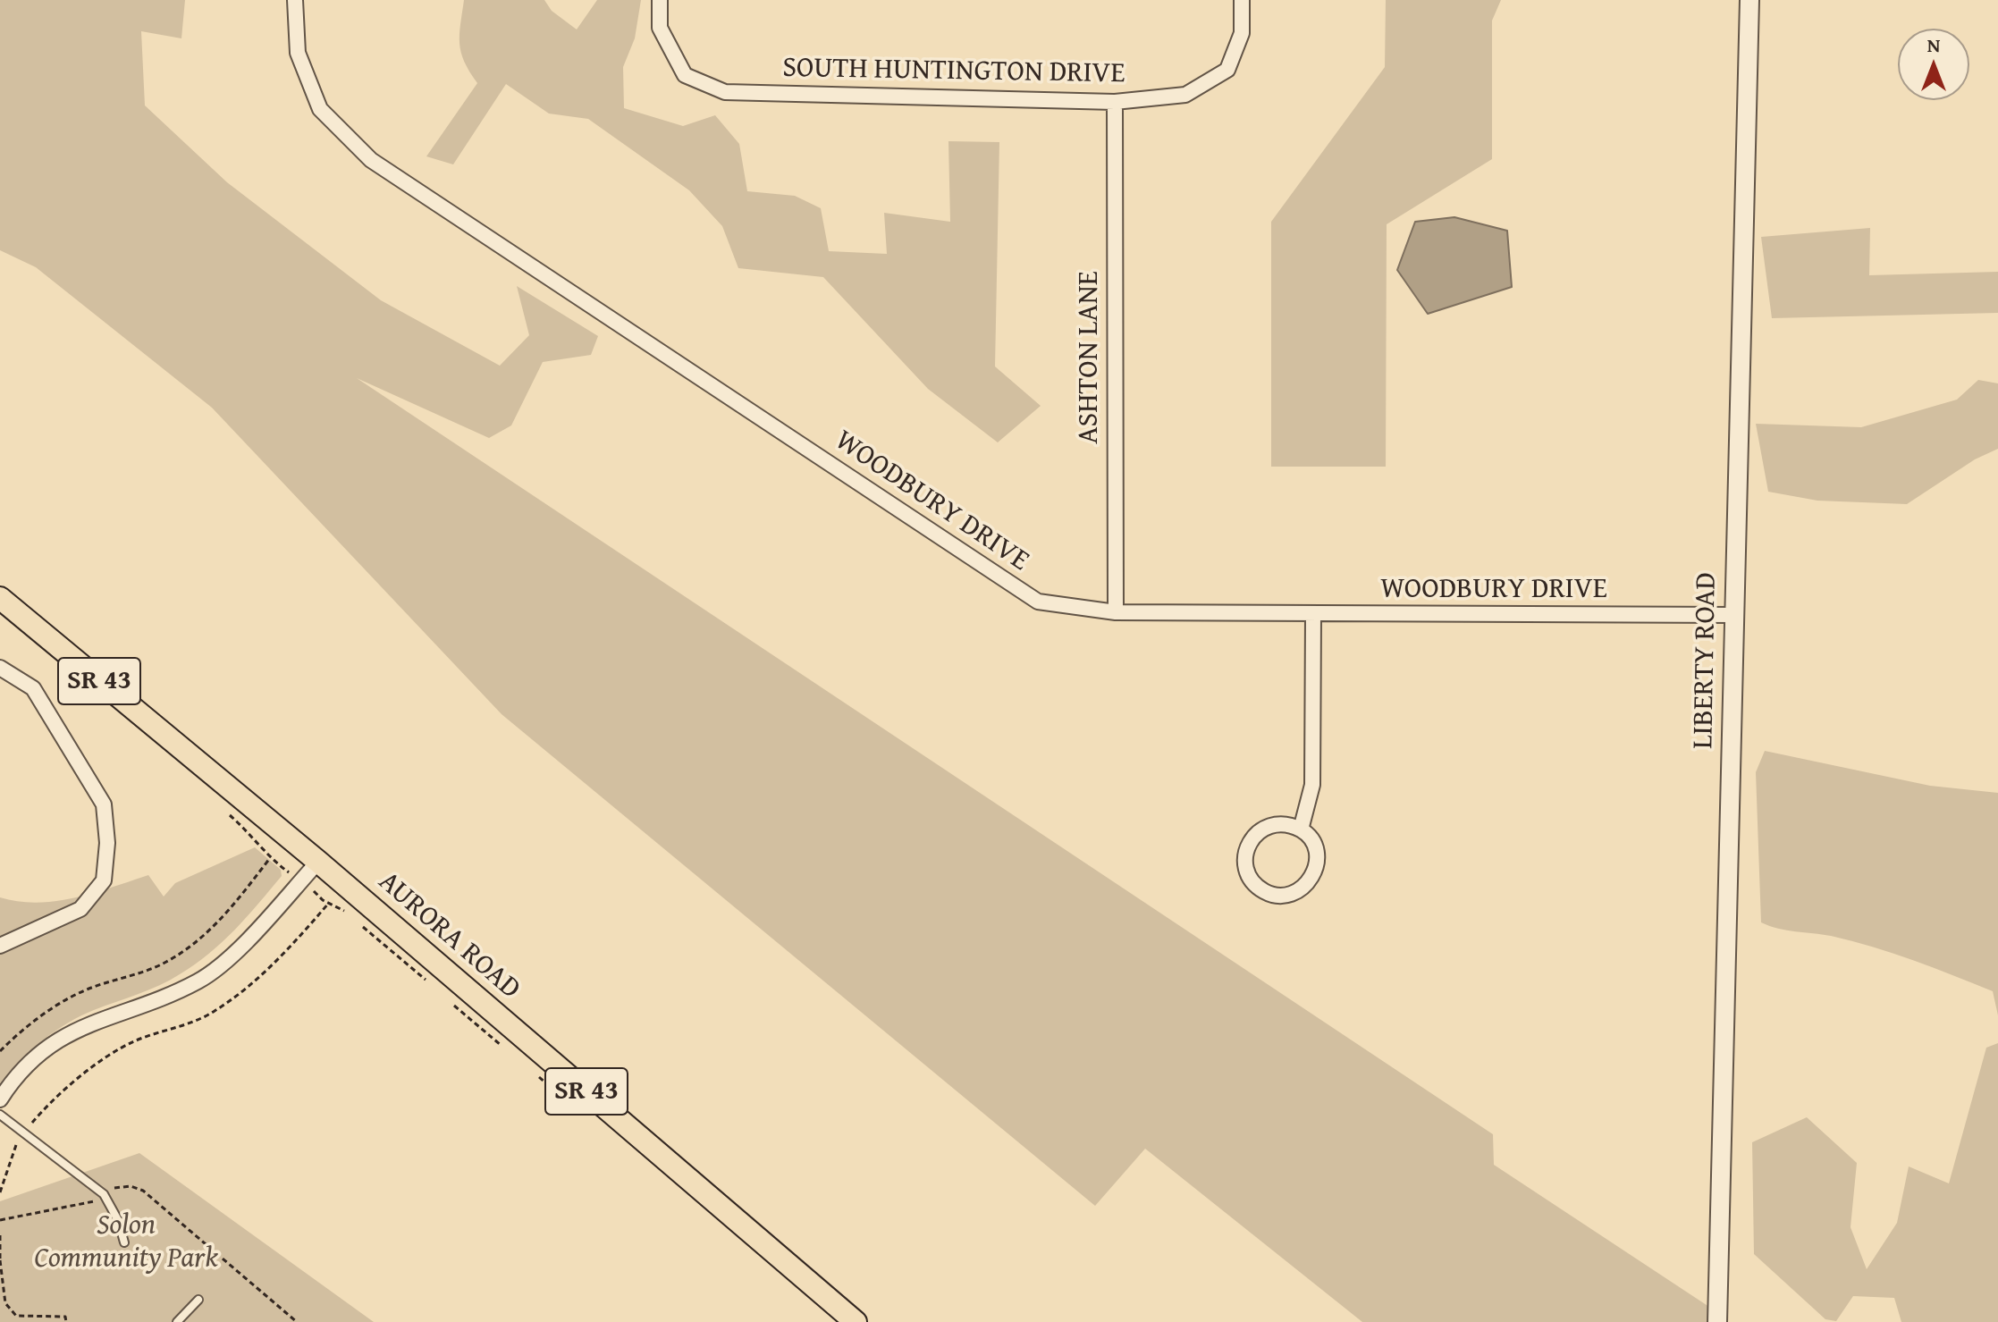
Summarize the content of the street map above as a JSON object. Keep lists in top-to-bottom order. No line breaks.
{"streets":{"main road":["SR 43","AURORA ROAD"],"street":["SOUTH HUNTINGTON DRIVE","ASHTON LANE","WOODBURY DRIVE","LIBERTY ROAD"]},"crossings":[["SOUTH HUNTINGTON DRIVE","ASHTON LANE"],["ASHTON LANE","WOODBURY DRIVE"],["WOODBURY DRIVE","LIBERTY ROAD"]],"parks":["Solon Community Park"],"north":"top"}
